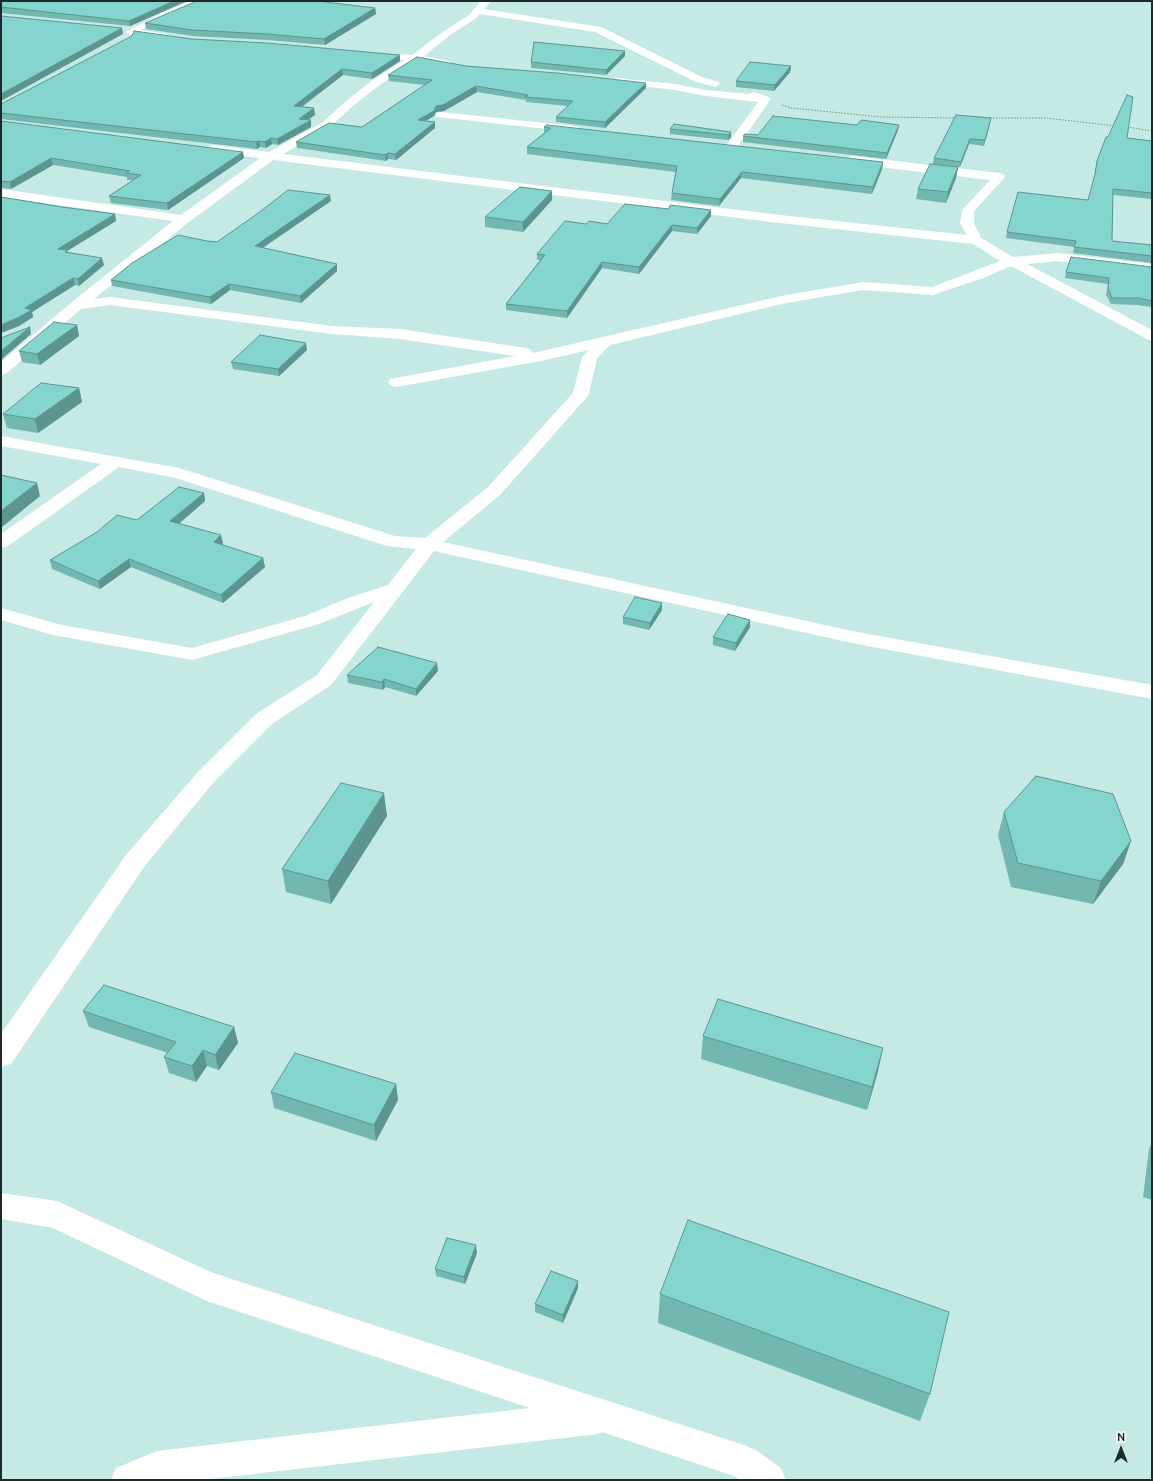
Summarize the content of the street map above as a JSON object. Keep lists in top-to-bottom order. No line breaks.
{"north":"top"}
